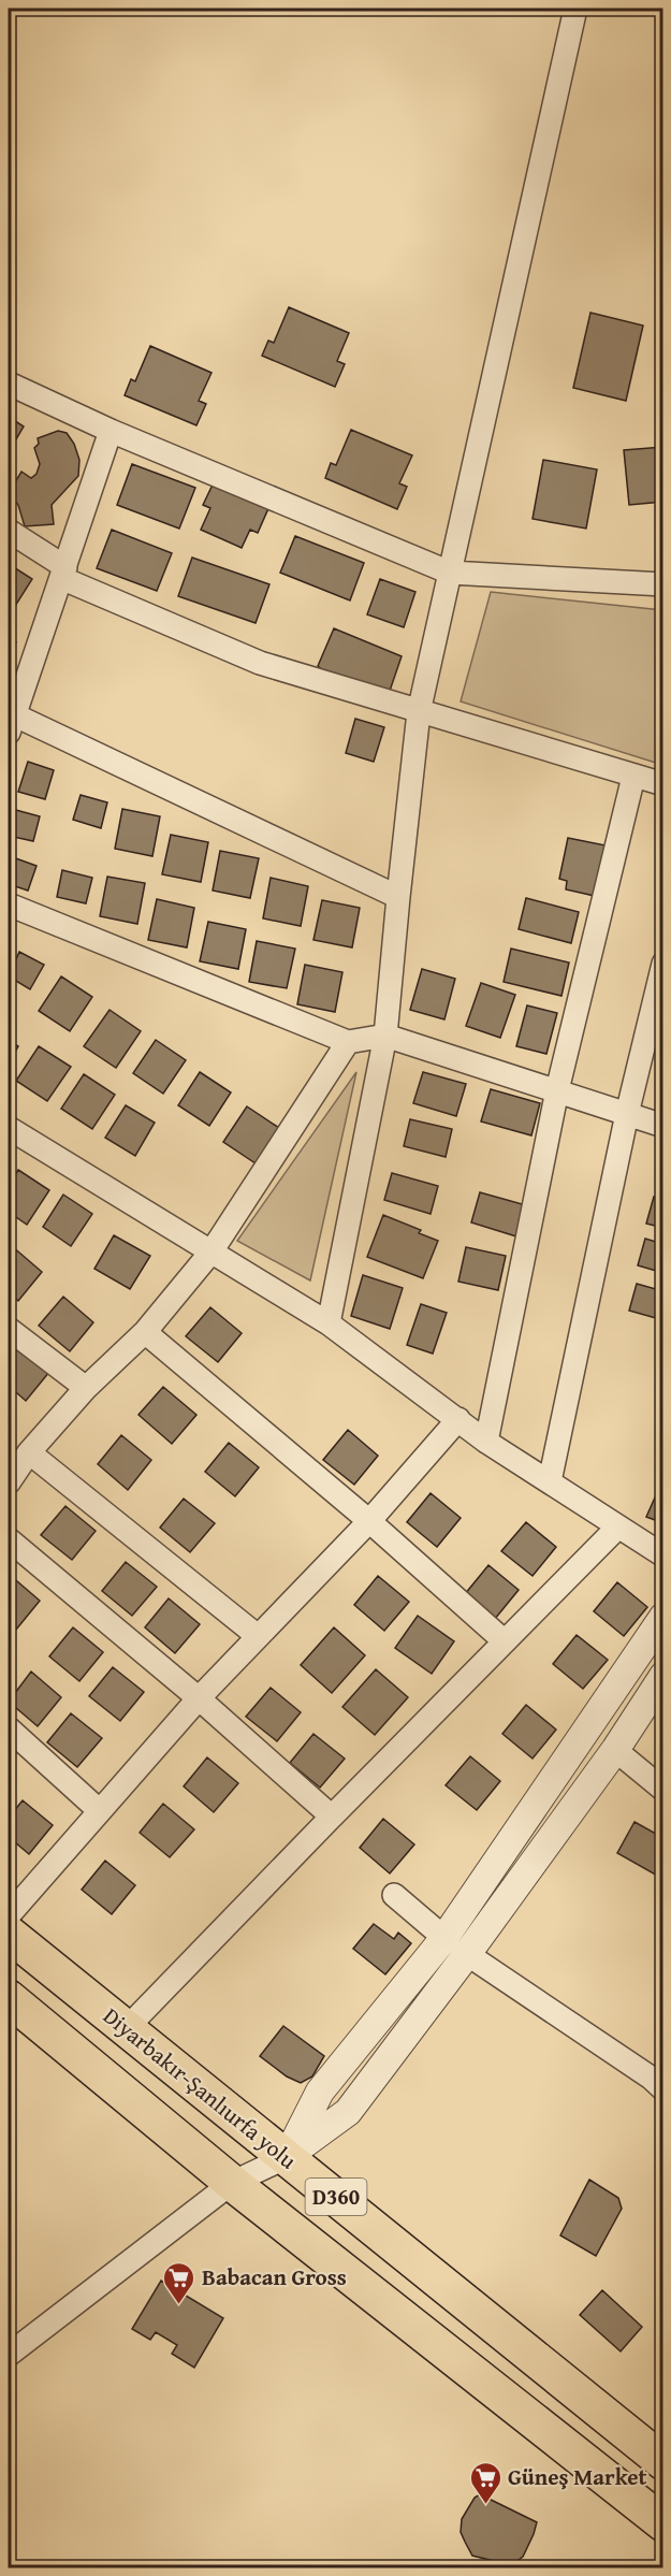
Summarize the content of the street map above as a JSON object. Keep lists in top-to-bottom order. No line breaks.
{"streets":{"highway":["Diyarbakır-Şanlıurfa yolu","D360"]},"places":{"supermarket":["Babacan Gross","Güneş Market"]}}
